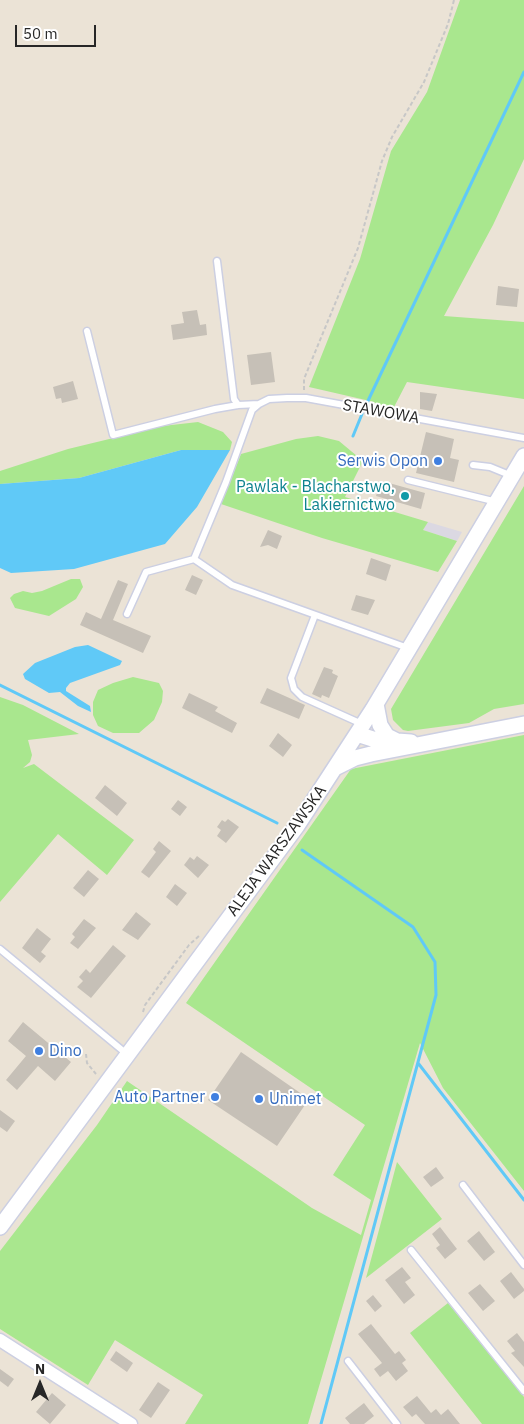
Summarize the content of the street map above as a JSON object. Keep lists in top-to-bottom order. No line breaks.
{"streets":{"street":["ALEJA WARSZAWSKA"],"lane":["STAWOWA"]},"places":["Serwis Opon","Pawlak - Blacharstwo, Lakiernictwo","Dino","Auto Partner","Unimet"],"scale_bar":"50 m","north":"top"}
